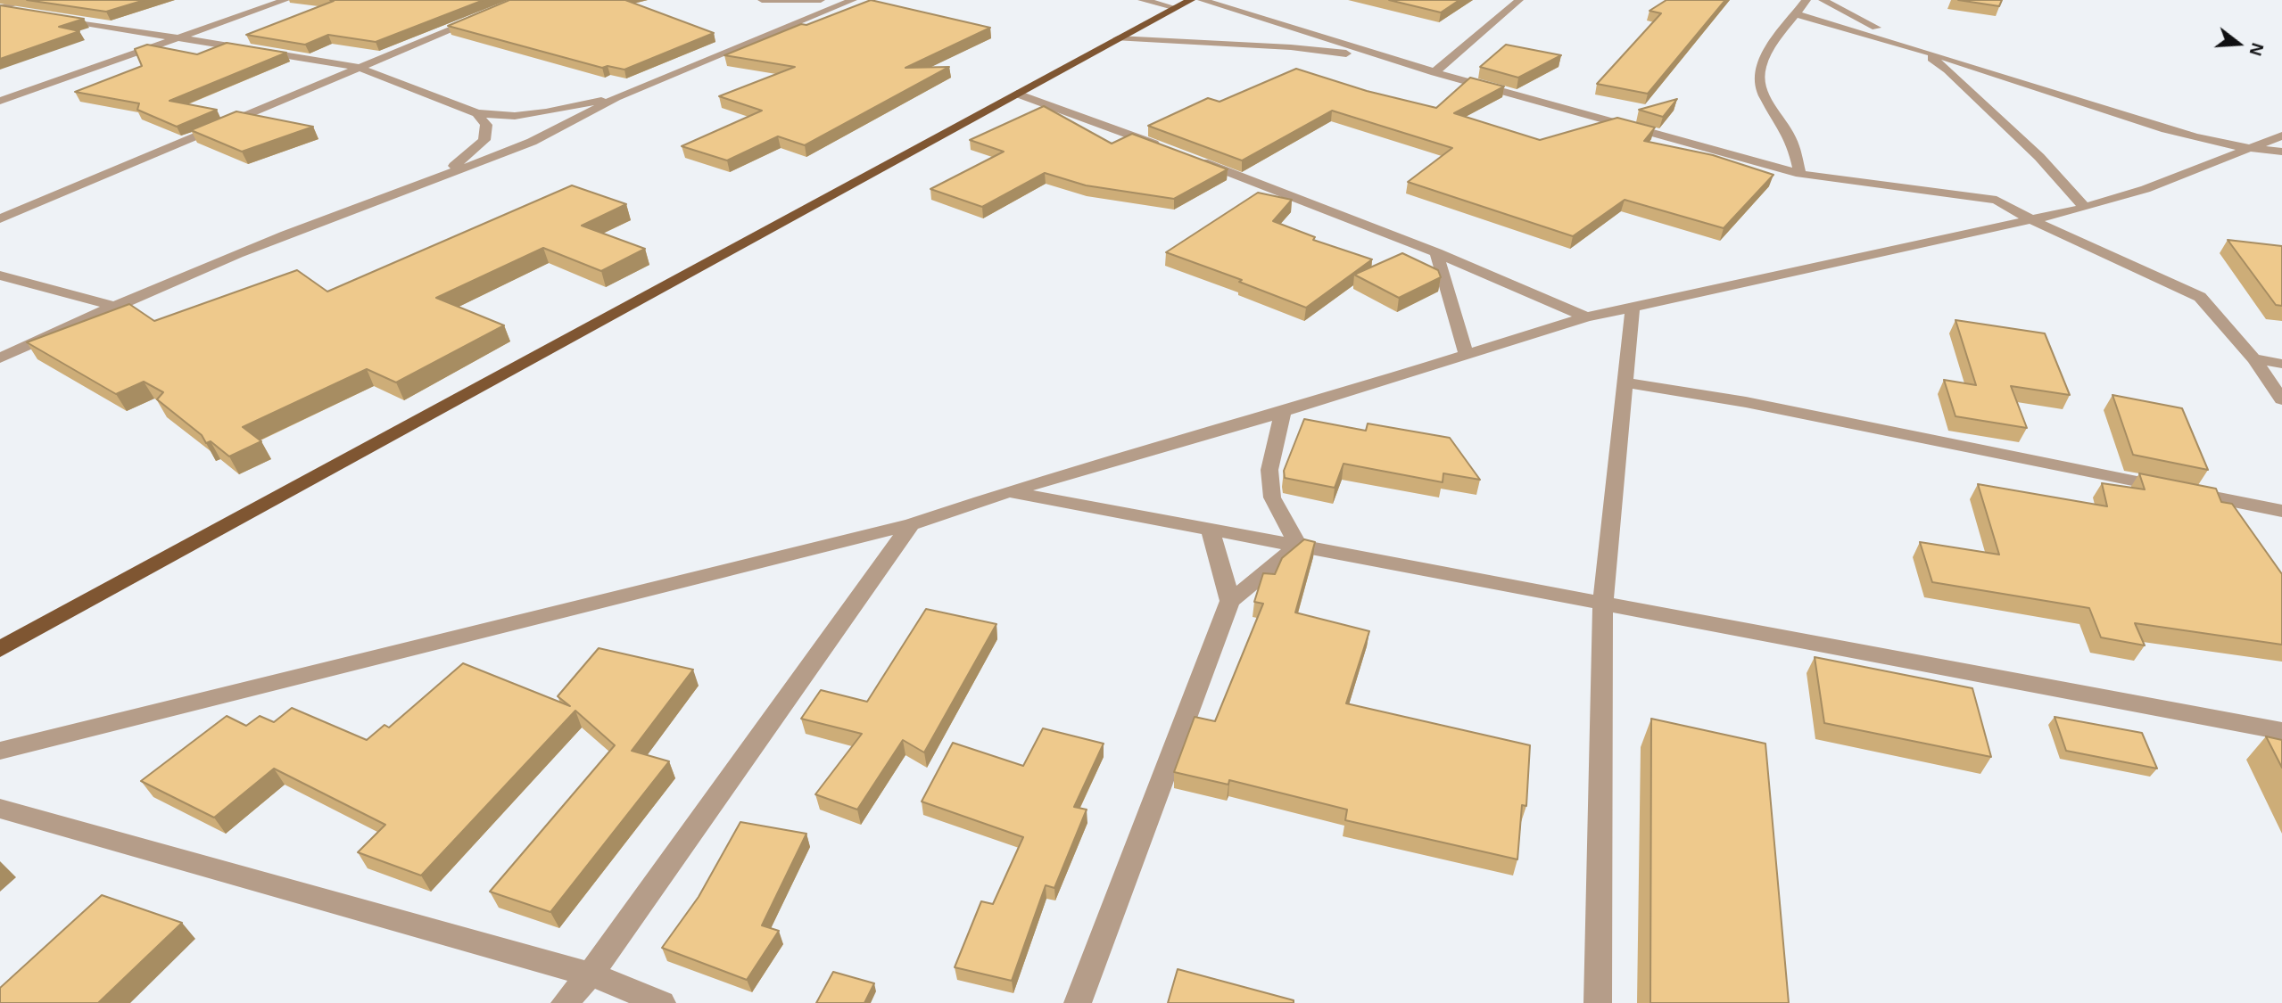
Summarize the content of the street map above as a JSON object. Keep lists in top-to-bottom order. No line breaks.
{"north":"right"}
